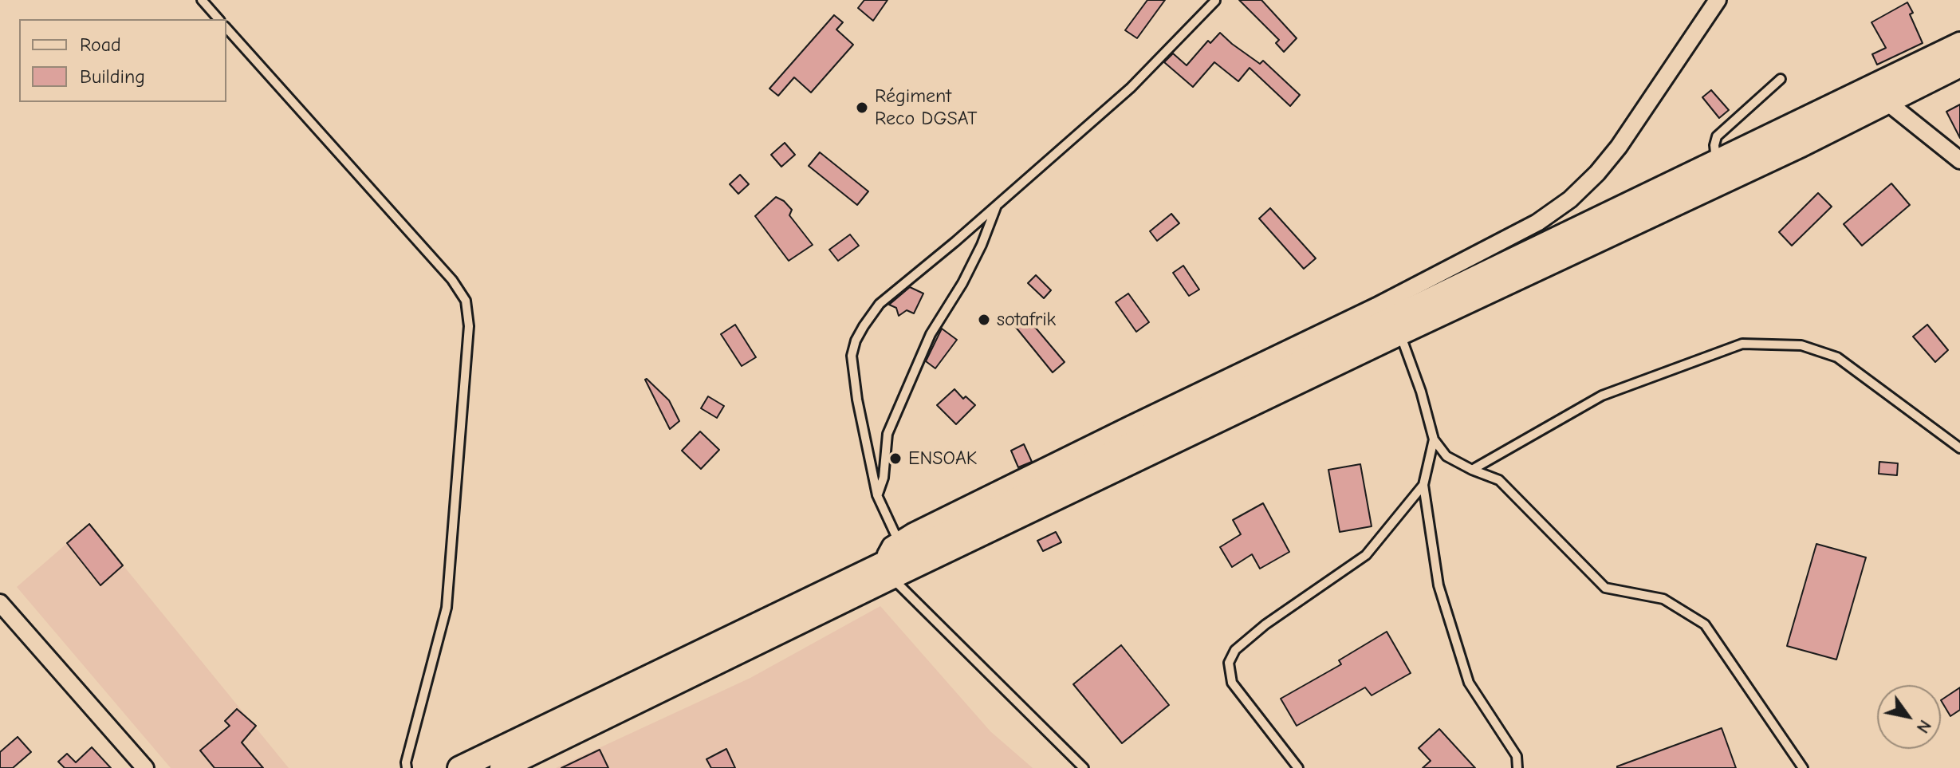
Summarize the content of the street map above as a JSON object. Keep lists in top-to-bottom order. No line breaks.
{"places":["Régiment Reco DGSAT","sotafrik","ENSOAK"],"legend":["Road","Building"],"north":"bottom right"}
